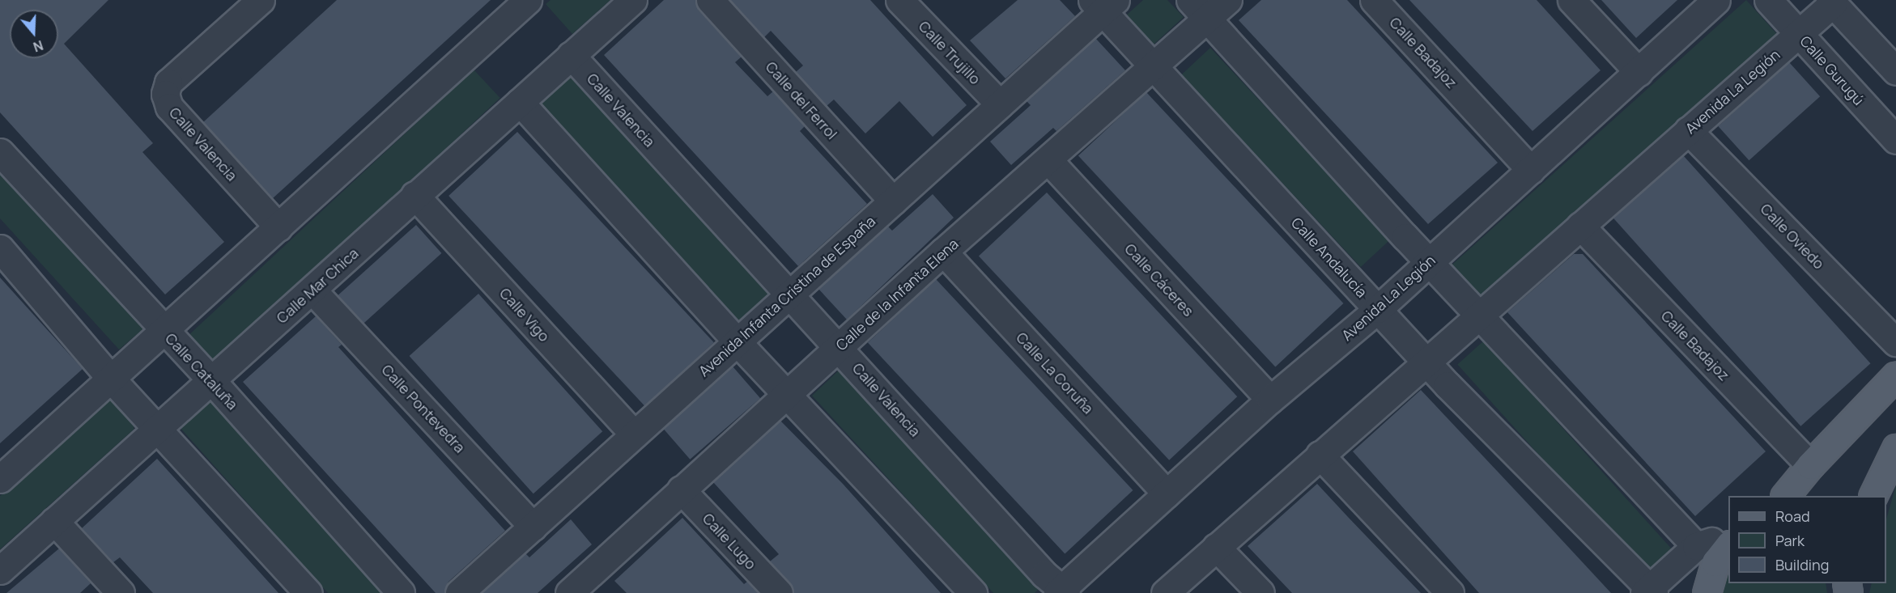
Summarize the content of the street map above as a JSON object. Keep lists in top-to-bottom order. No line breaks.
{"streets":{"street":["Calle Trujillo","Calle Badajoz","Calle Gurugú","Avenida La Legión","Calle del Ferrol","Calle Valencia","Calle Oviedo","Calle Andalucía","Calle Cáceres","Calle Mar Chica","Calle de la Infanta Elena","Avenida Infanta Cristina de España","Calle Vigo","Calle Cataluña","Calle La Coruña","Calle Pontevedra","Calle Lugo"]},"crossings":[["Calle Trujillo","Avenida Infanta Cristina de España"],["Calle Badajoz","Avenida La Legión"],["Calle Gurugú","Avenida La Legión"],["Avenida La Legión","Calle Valencia"],["Avenida La Legión","Calle Oviedo"],["Avenida La Legión","Calle Andalucía"],["Avenida La Legión","Calle Cáceres"],["Avenida La Legión","Calle La Coruña"],["Calle del Ferrol","Avenida Infanta Cristina de España"],["Calle Valencia","Calle Mar Chica"],["Calle Valencia","Calle de la Infanta Elena"],["Calle Valencia","Avenida Infanta Cristina de España"],["Calle Andalucía","Calle de la Infanta Elena"],["Calle Andalucía","Avenida Infanta Cristina de España"],["Calle Cáceres","Calle de la Infanta Elena"],["Calle Mar Chica","Calle Vigo"],["Calle Mar Chica","Calle Cataluña"],["Calle Mar Chica","Calle Pontevedra"],["Calle de la Infanta Elena","Calle La Coruña"],["Calle de la Infanta Elena","Calle Lugo"],["Avenida Infanta Cristina de España","Calle Vigo"],["Avenida Infanta Cristina de España","Calle Pontevedra"]],"legend":["Road","Park","Building"],"north":"bottom"}
